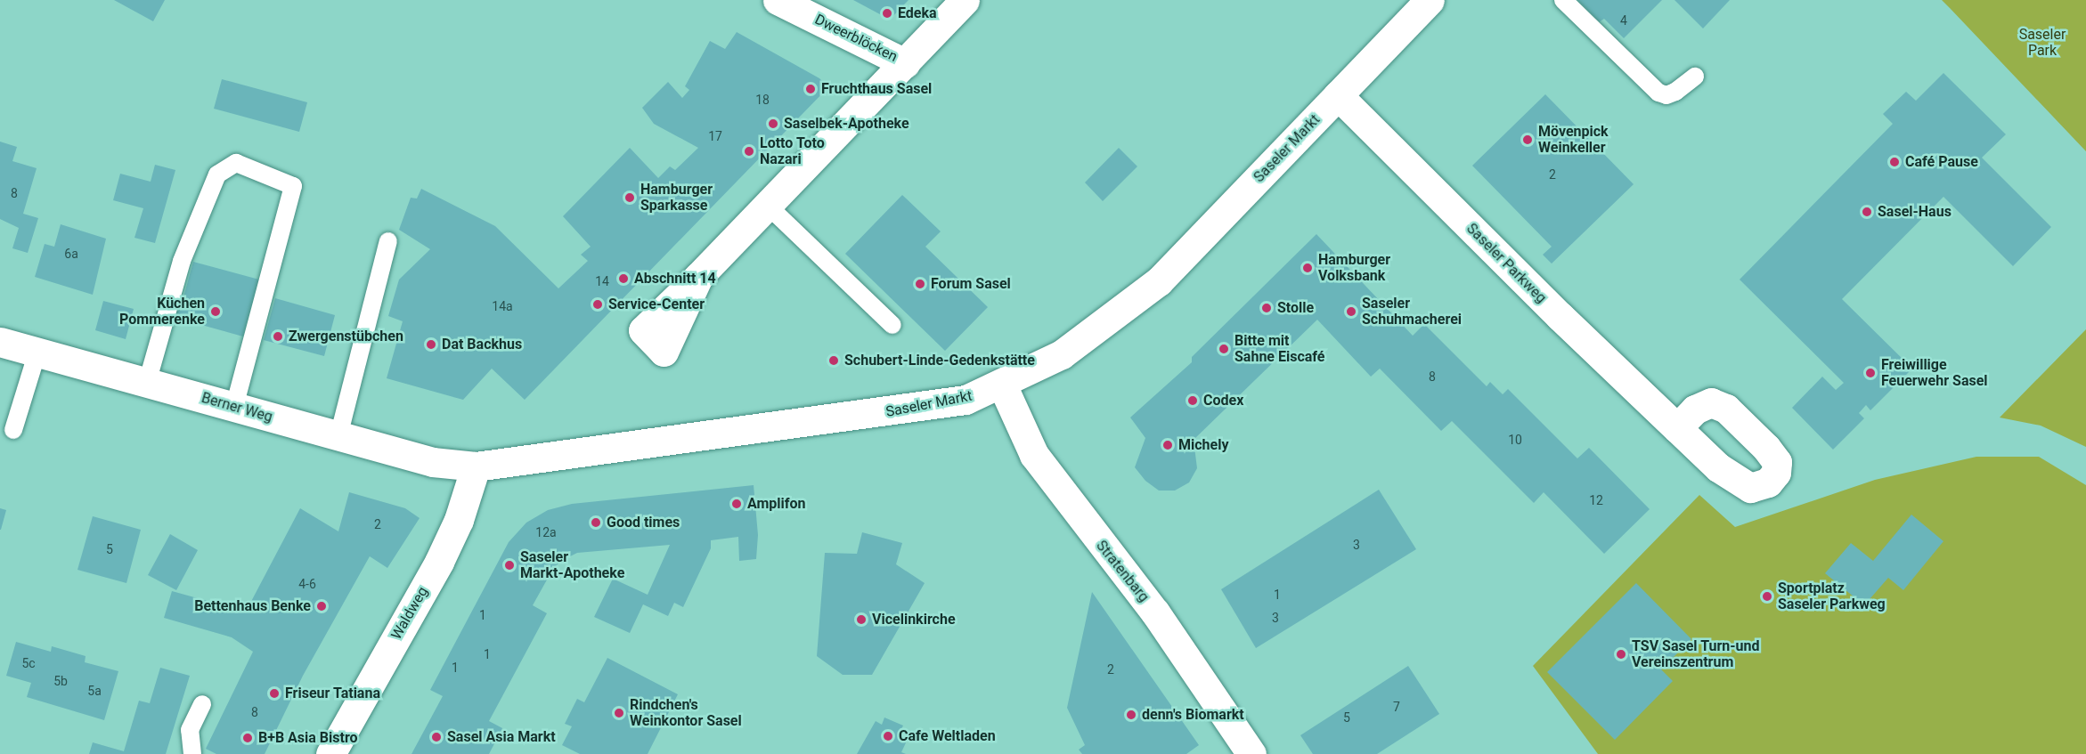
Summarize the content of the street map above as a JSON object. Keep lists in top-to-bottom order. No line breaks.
{"streets":{"street":["Dweerblöcken","Saseler Markt","Saseler Parkweg","Berner Weg","Stratenbarg","Waldweg"]},"crossings":[["Saseler Markt","Saseler Parkweg"],["Saseler Markt","Berner Weg"],["Saseler Markt","Stratenbarg"],["Saseler Markt","Waldweg"],["Berner Weg","Waldweg"]],"parks":["Saseler Park"],"places":["Edeka","Fruchthaus Sasel","Saselbek-Apotheke","Mövenpick Weinkeller","Lotto Toto Nazari","Café Pause","Hamburger Sparkasse","Sasel-Haus","Hamburger Volksbank","Abschnitt 14","Forum Sasel","Service-Center","Stolle","Küchen Pommerenke","Saseler Schuhmacherei","Zwergenstübchen","Dat Backhus","Bitte mit Sahne Eiscafé","Schubert-Linde-Gedenkstätte","Freiwillige Feuerwehr Sasel","Codex","Michely","Amplifon","Good times","Saseler Markt-Apotheke","Sportplatz Saseler Parkweg","Bettenhaus Benke","Vicelinkirche","TSV Sasel Turn-und Vereinszentrum","Friseur Tatiana","Rindchen's Weinkontor Sasel","denn's Biomarkt","Cafe Weltladen","Sasel Asia Markt","B+B Asia Bistro"],"house_numbers":["4","18","17","2","8","6a","14","14a","8","10","12","2","12a","3","5","4-6","1","1","3","1","5c","1","2","5b","5a","7","8","5"]}
